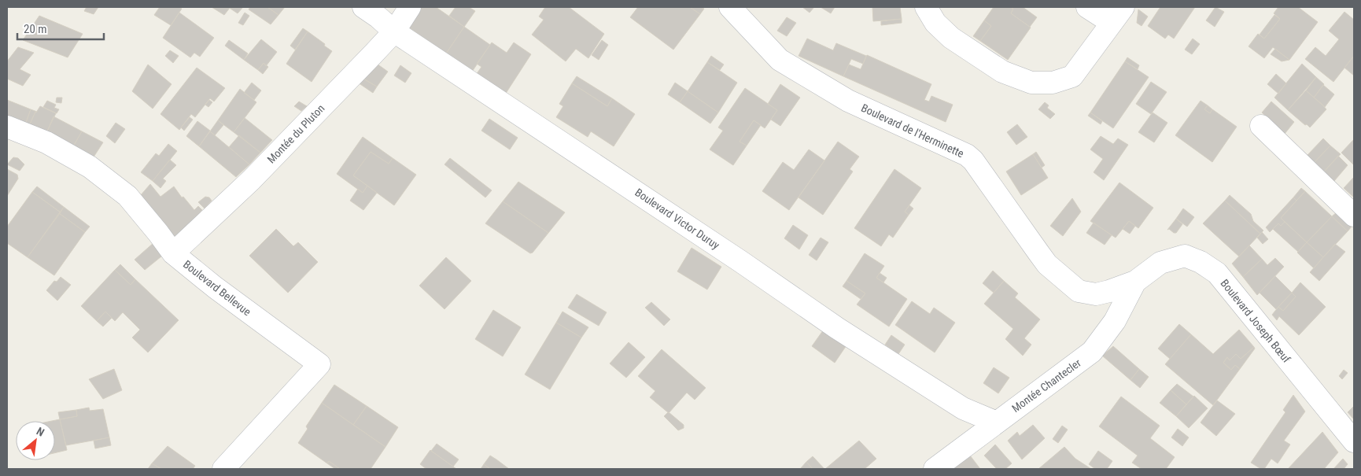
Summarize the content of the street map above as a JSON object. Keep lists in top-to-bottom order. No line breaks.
{"streets":{"street":["Boulevard de l'Herminette","Montée du Pluton","Boulevard Victor Duruy","Boulevard Bellevue","Boulevard Joseph Bœuf","Montée Chantecler"]},"crossings":[["Boulevard de l'Herminette","Boulevard Joseph Bœuf"],["Boulevard de l'Herminette","Montée Chantecler"],["Montée du Pluton","Boulevard Victor Duruy"],["Montée du Pluton","Boulevard Bellevue"],["Boulevard Victor Duruy","Montée Chantecler"],["Boulevard Joseph Bœuf","Montée Chantecler"]],"scale_bar":"20 m","north":"top right"}
